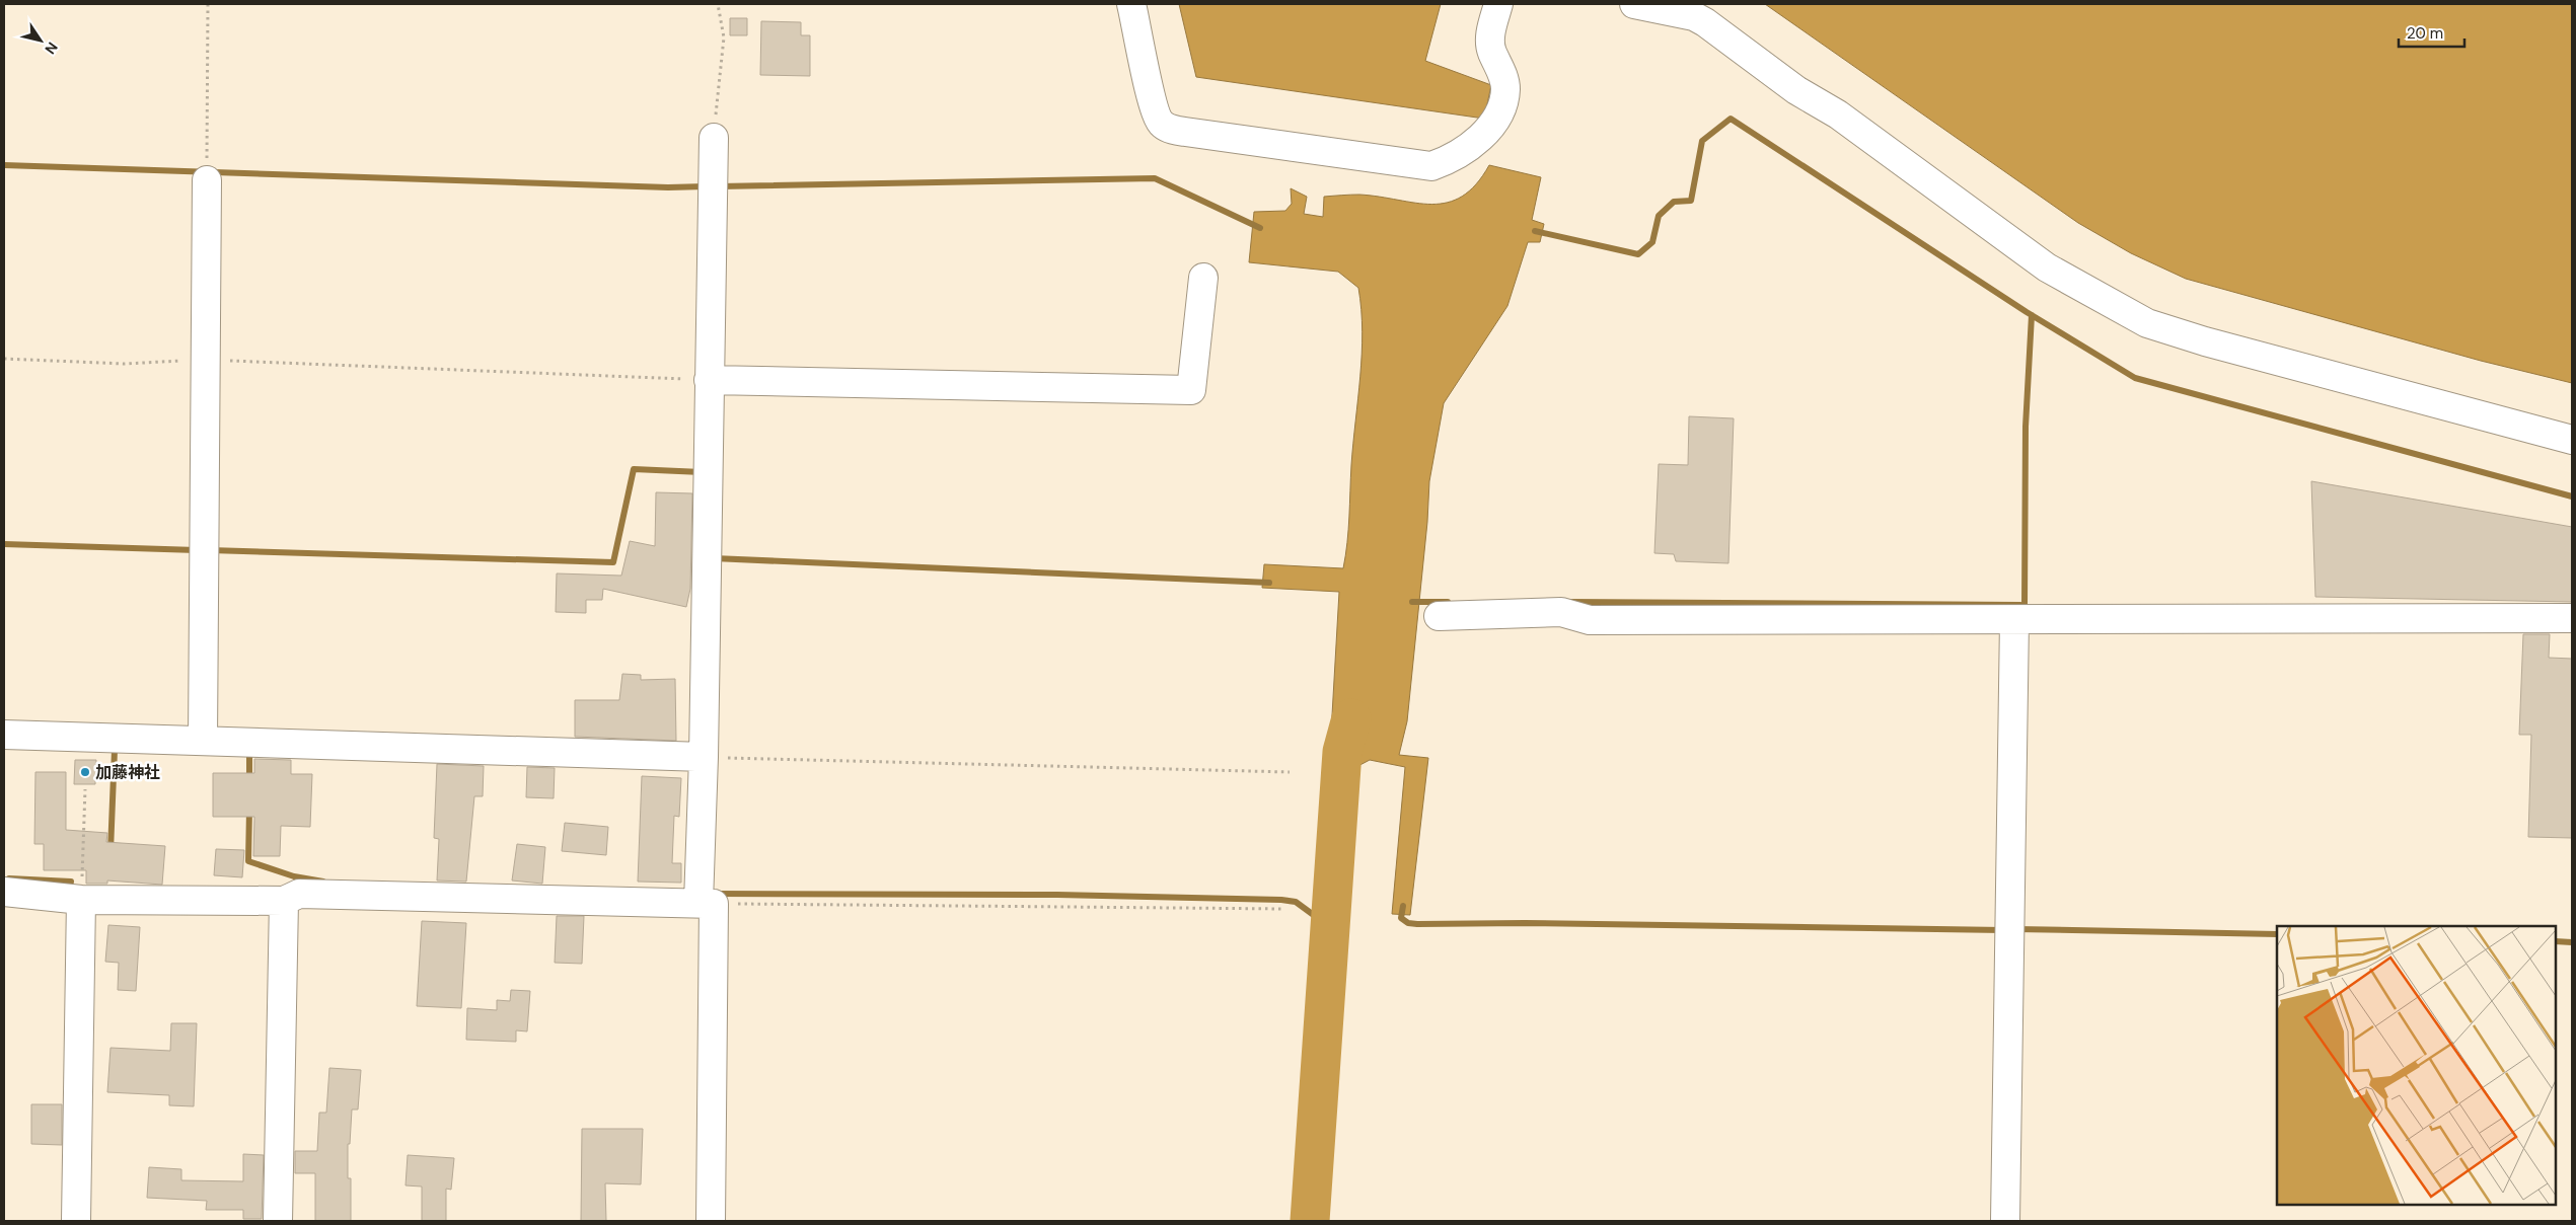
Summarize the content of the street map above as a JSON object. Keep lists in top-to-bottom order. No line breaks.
{"places":["加藤神社"],"scale_bar":"20 m","north":"bottom right"}
